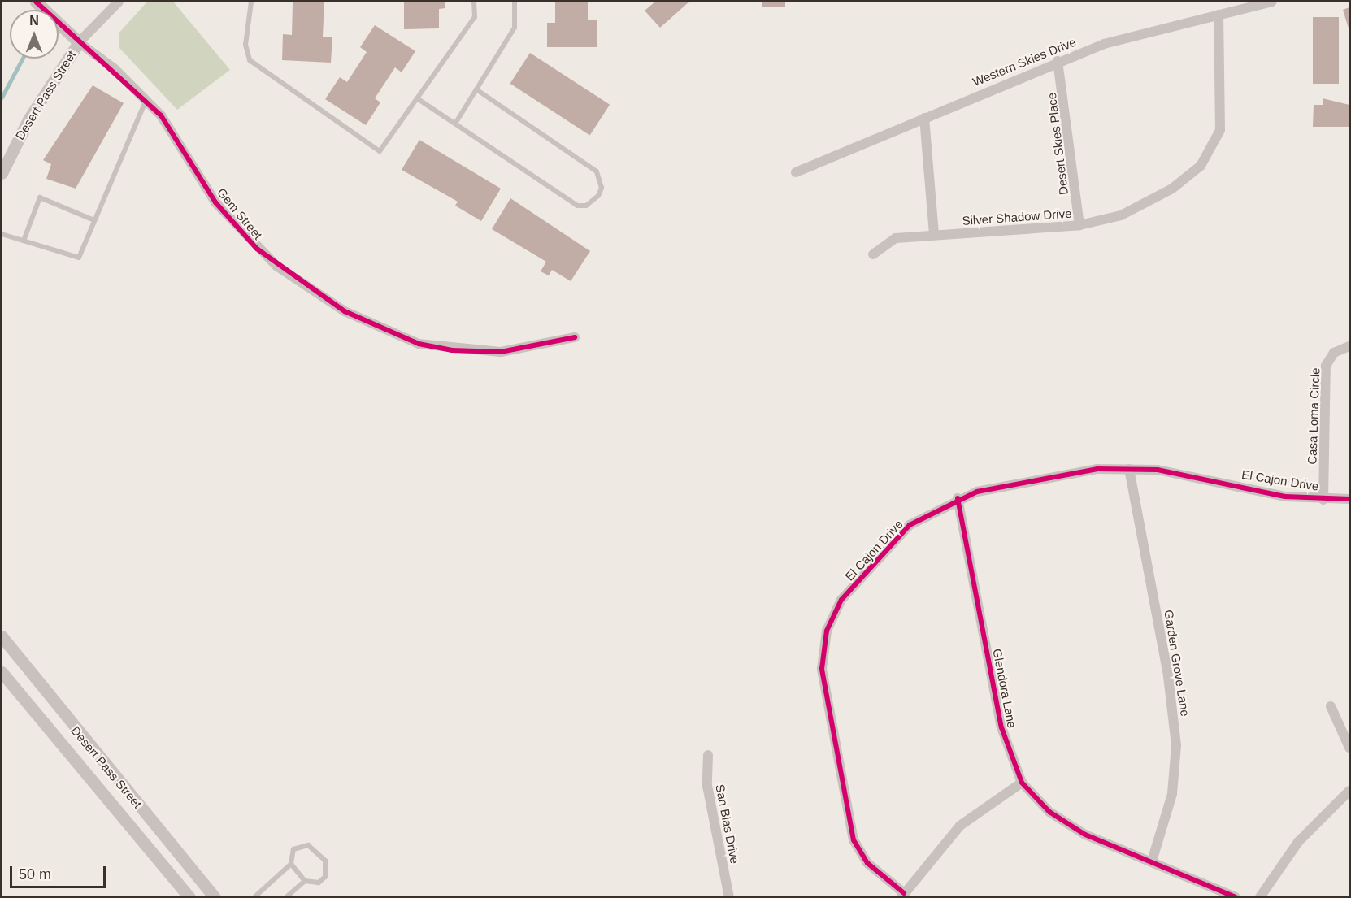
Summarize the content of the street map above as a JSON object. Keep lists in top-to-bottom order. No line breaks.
{"streets":{"street":["Western Skies Drive","Desert Pass Street","Desert Skies Place","Gem Street","Silver Shadow Drive","Casa Loma Circle","El Cajon Drive","Garden Grove Lane","Glendora Lane","San Blas Drive"]},"crossings":[["Western Skies Drive","Desert Skies Place"],["Western Skies Drive","Silver Shadow Drive"],["Desert Pass Street","Gem Street"],["Desert Skies Place","Silver Shadow Drive"],["Casa Loma Circle","El Cajon Drive"],["El Cajon Drive","Garden Grove Lane"],["El Cajon Drive","Glendora Lane"],["Garden Grove Lane","Glendora Lane"]],"scale_bar":"50 m","north":"top"}
